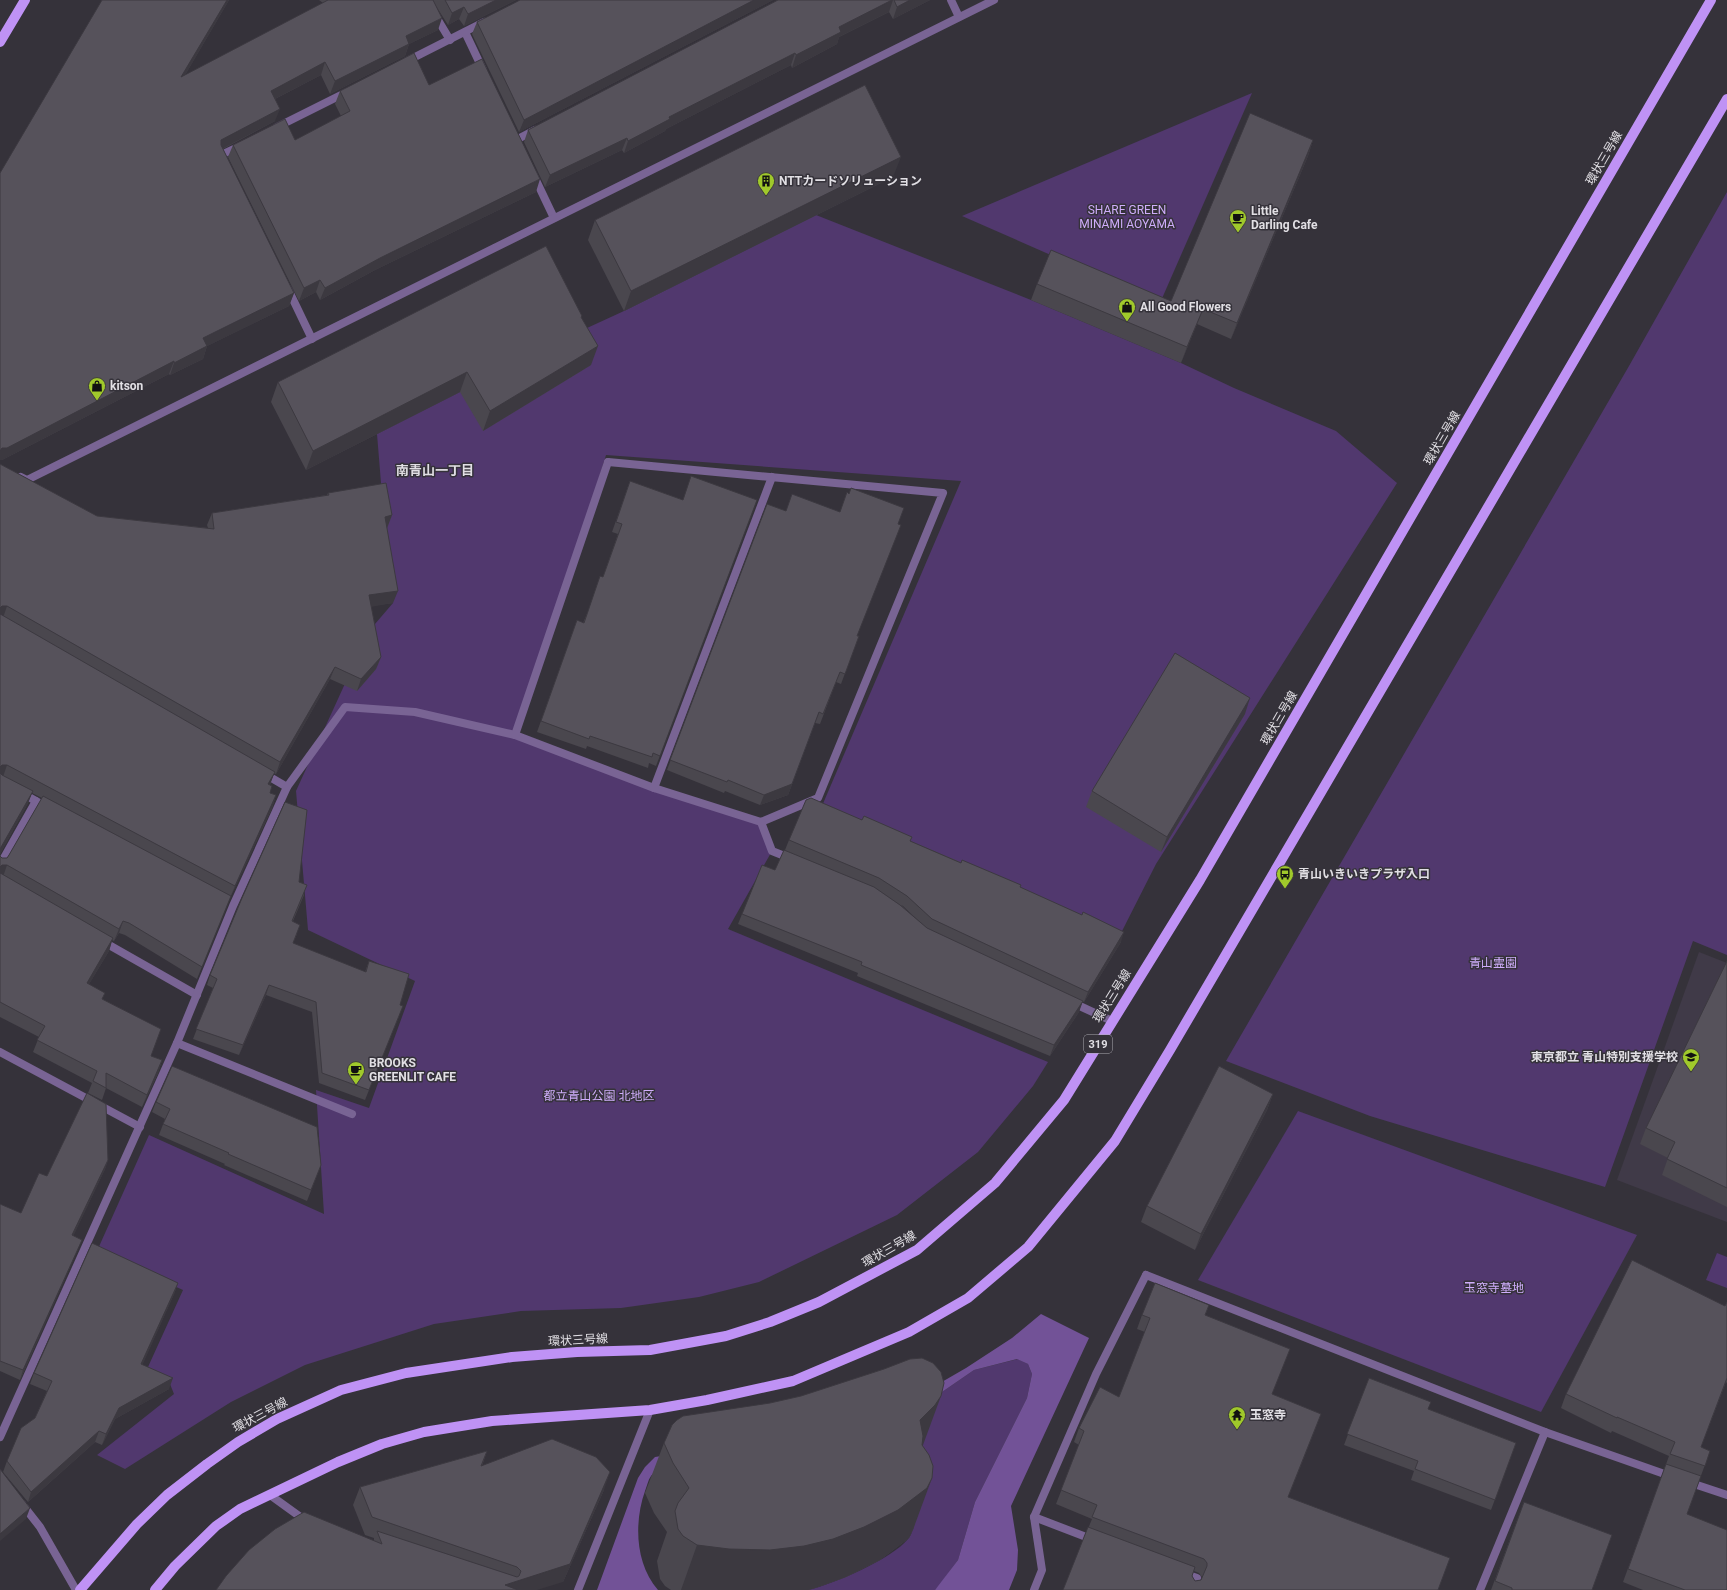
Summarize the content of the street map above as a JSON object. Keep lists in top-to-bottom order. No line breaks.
{"streets":{"main road":["環状三号線","319"]},"districts":["南青山一丁目"],"parks":["SHARE GREEN MINAMI AOYAMA","青山霊園","都立青山公園 北地区","玉窓寺墓地"],"places":{"building":["NTTカードソリューション"],"cafe":["Little Darling Cafe","BROOKS GREENLIT CAFE"],"shop":["All Good Flowers","kitson"],"bus stop":["青山いきいきプラザ入口"],"school or university":["東京都立 青山特別支援学校"],"temple":["玉窓寺"]}}
